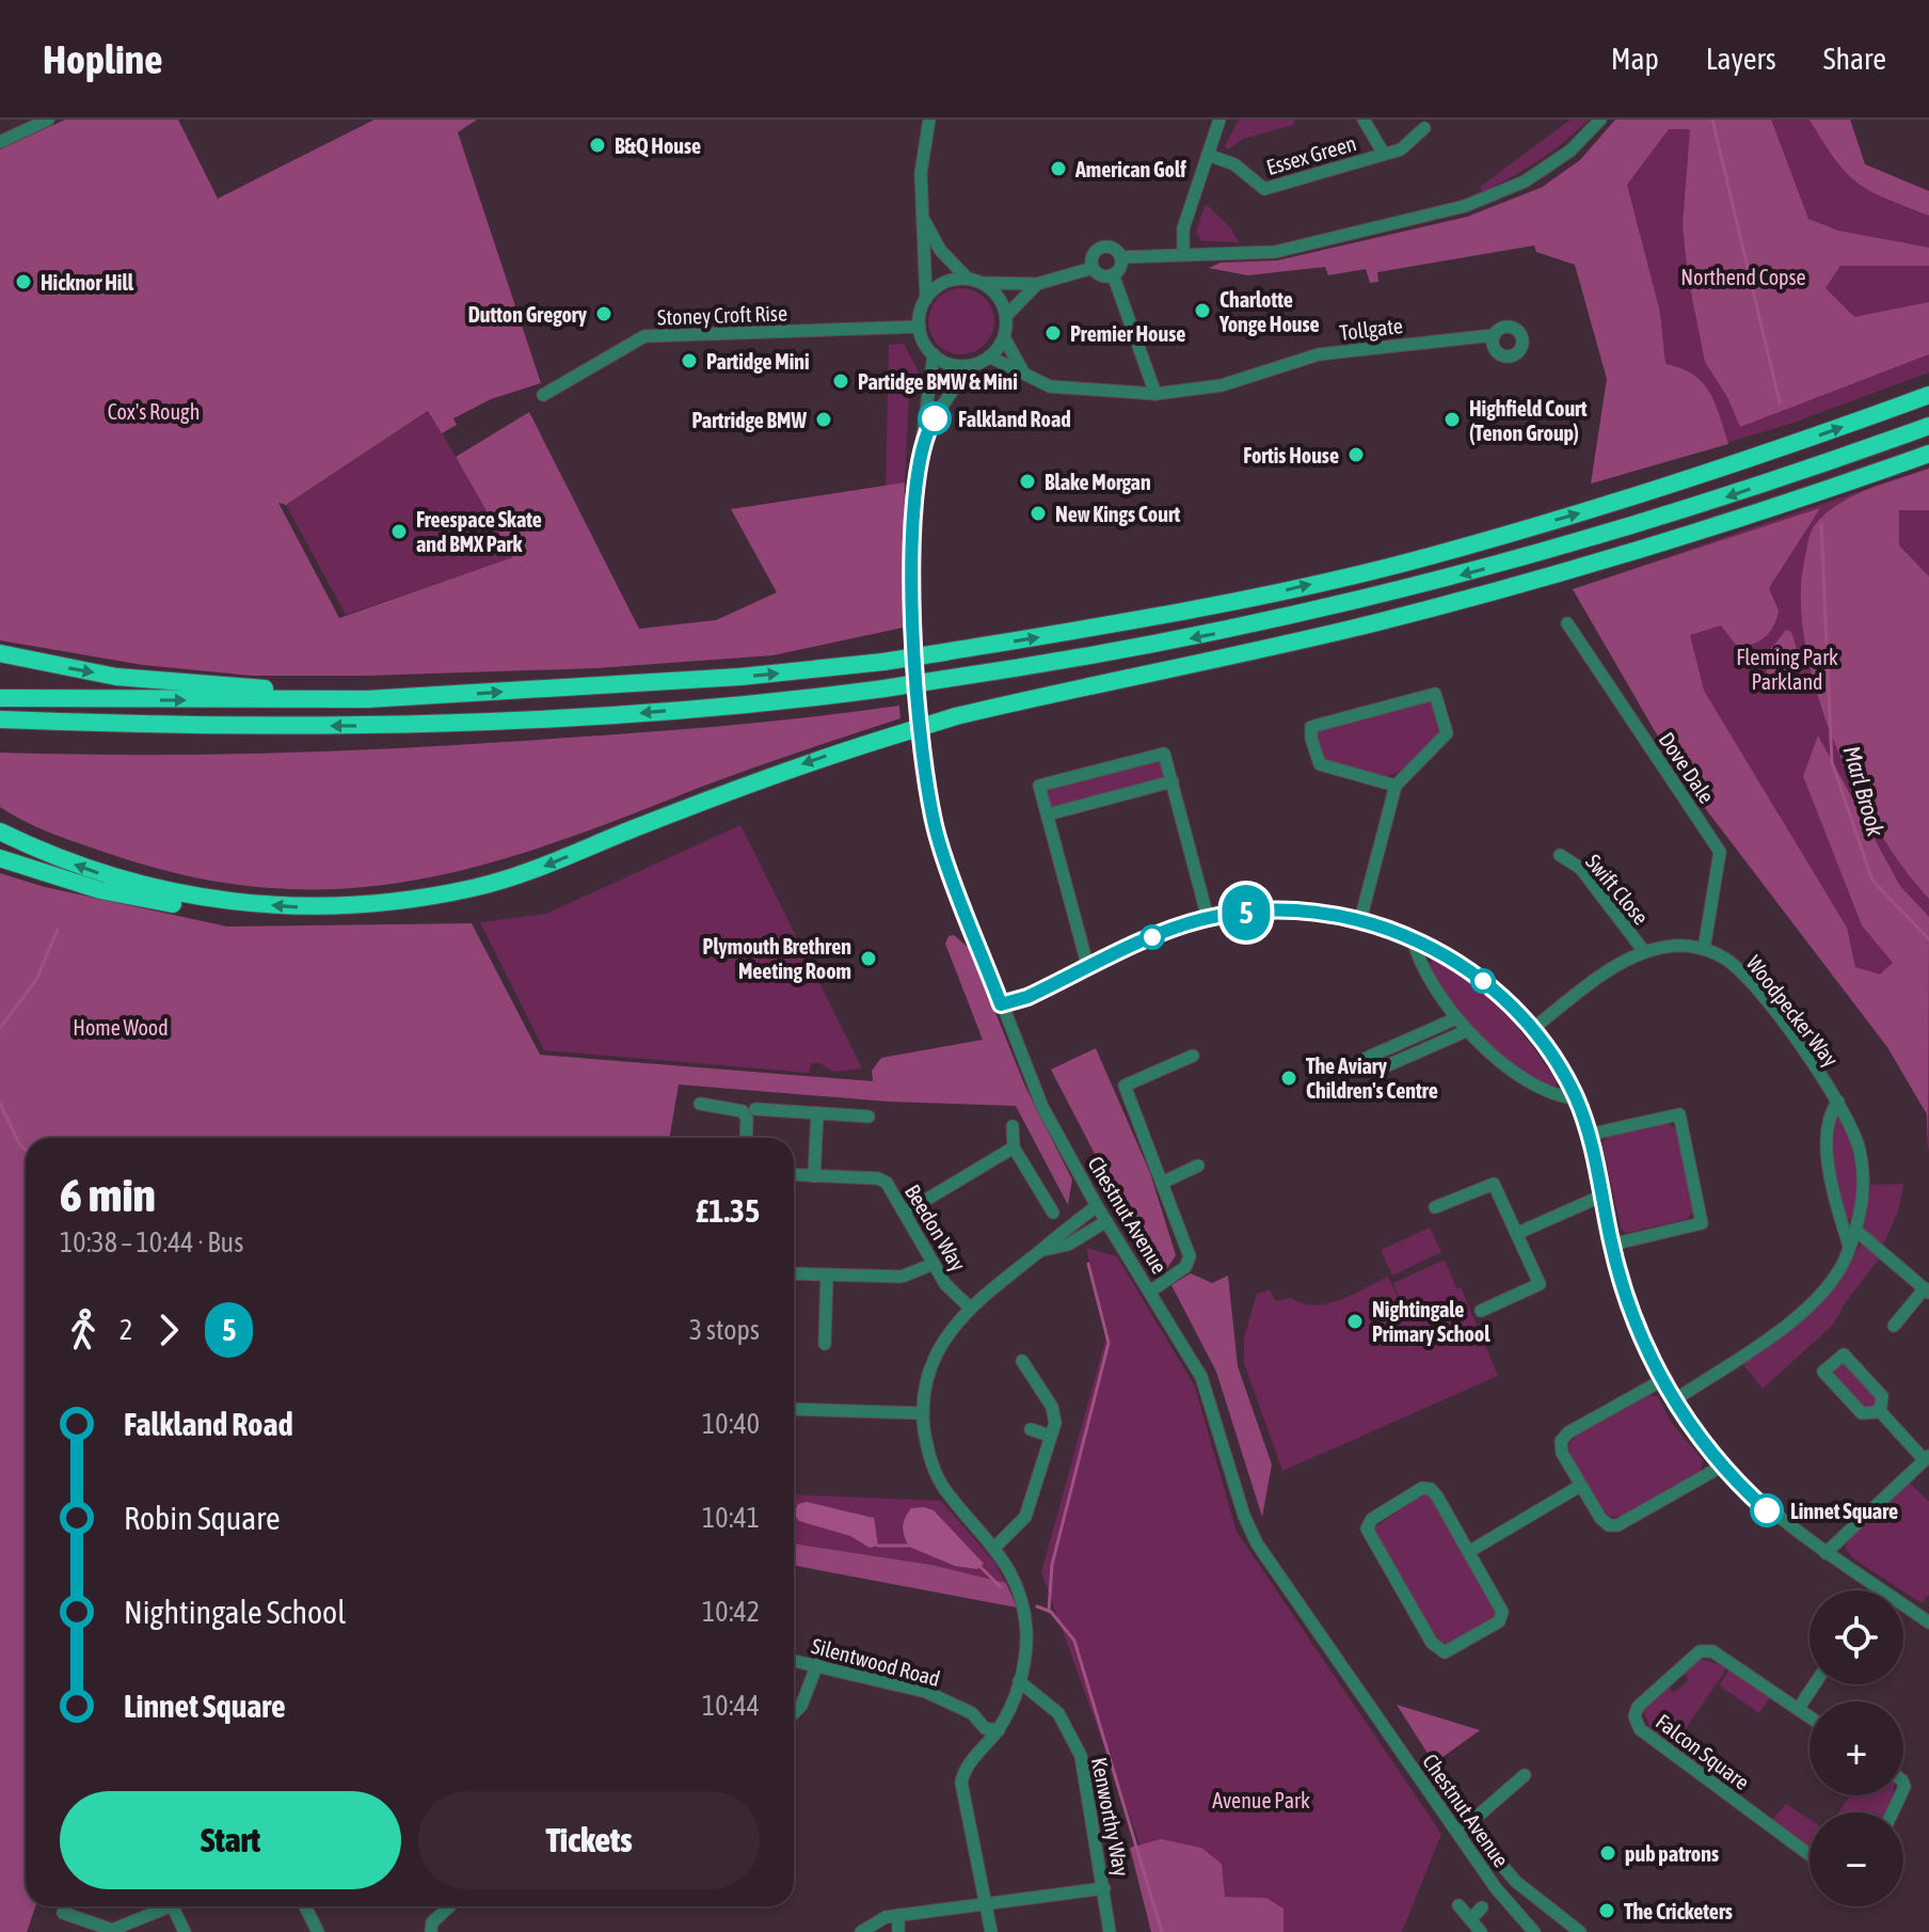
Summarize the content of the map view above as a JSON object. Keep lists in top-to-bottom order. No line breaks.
{"streets":{"street":["Essex Green","Stoney Croft Rise","Tollgate","Dove Dale","Swift Close","Woodpecker Way","Chestnut Avenue","Beedon Way","Silentwood Road","Falcon Square","Kenworthy Way"]},"crossings":[["Stoney Croft Rise","Tollgate"],["Stoney Croft Rise","Chestnut Avenue"],["Tollgate","Chestnut Avenue"],["Dove Dale","Woodpecker Way"],["Swift Close","Woodpecker Way"]],"water":["Marl Brook"],"parks":["Northend Copse","Cox's Rough","Fleming Park Parkland","Home Wood","Avenue Park"],"places":["B&Q House","American Golf","Hicknor Hill","Charlotte Yonge House","Dutton Gregory","Premier House","Partidge Mini","Partidge BMW & Mini","Falkland Road","Partridge BMW","Highfield Court (Tenon Group)","Fortis House","Blake Morgan","New Kings Court","Freespace Skate and BMX Park","Plymouth Brethren Meeting Room","The Aviary Children's Centre","Nightingale Primary School","Linnet Square","pub patrons","The Cricketers"],"lines":["bus line 5"],"page":{"header":"Hopline","nav":["Map","Layers","Share"],"on_map":"5","heading":["6 min","10:38 – 10:44 · Bus","£1.35"],"legs":["2","5","3 stops"],"list":[{"name":"Falkland Road","value":"10:40"},{"name":"Robin Square","value":"10:41"},{"name":"Nightingale School","value":"10:42"},{"name":"Linnet Square","value":"10:44"}],"map_buttons":["+","−"],"buttons":["Start","Tickets"]}}
